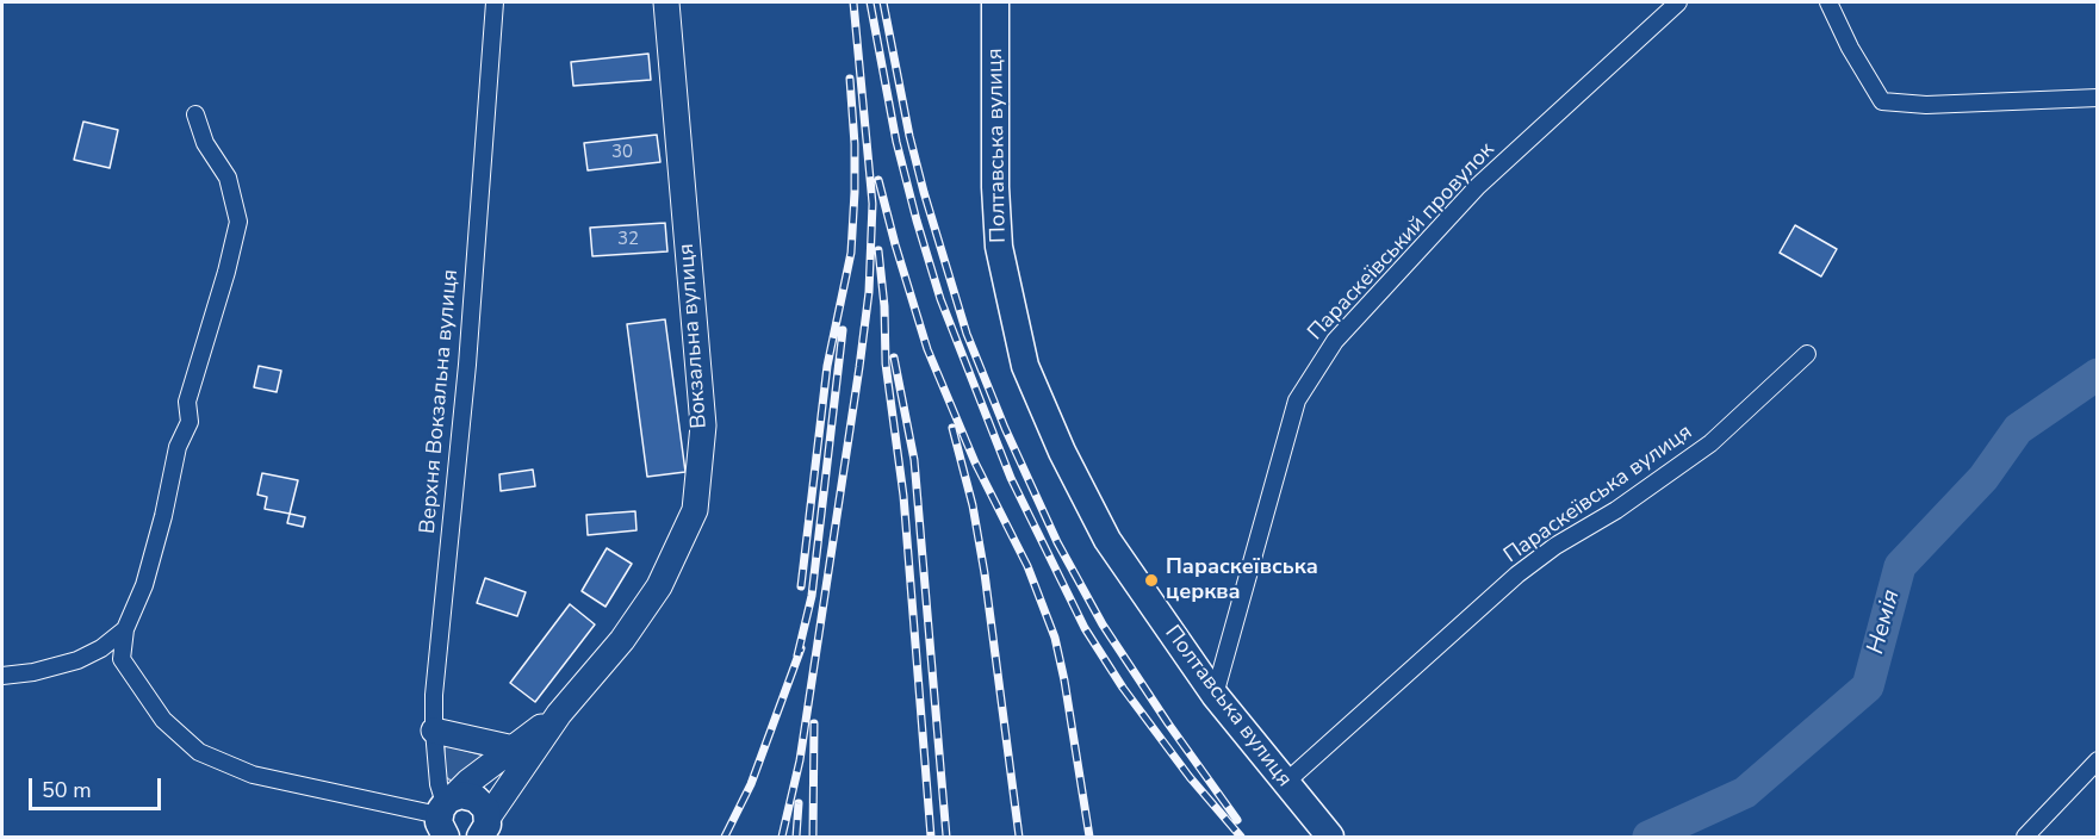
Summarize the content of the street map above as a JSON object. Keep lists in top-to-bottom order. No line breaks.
{"streets":{"highway":["Полтавська вулиця"],"main road":["Вокзальна вулиця"],"street":["Параскеївський провулок","Верхня Вокзальна вулиця","Параскеївська вулиця"]},"crossings":[["Полтавська вулиця","Параскеївський провулок"],["Полтавська вулиця","Параскеївська вулиця"],["Вокзальна вулиця","Верхня Вокзальна вулиця"]],"water":["Немія"],"places":["Параскеївська церква"],"house_numbers":["30","32"],"scale_bar":"50 m"}
